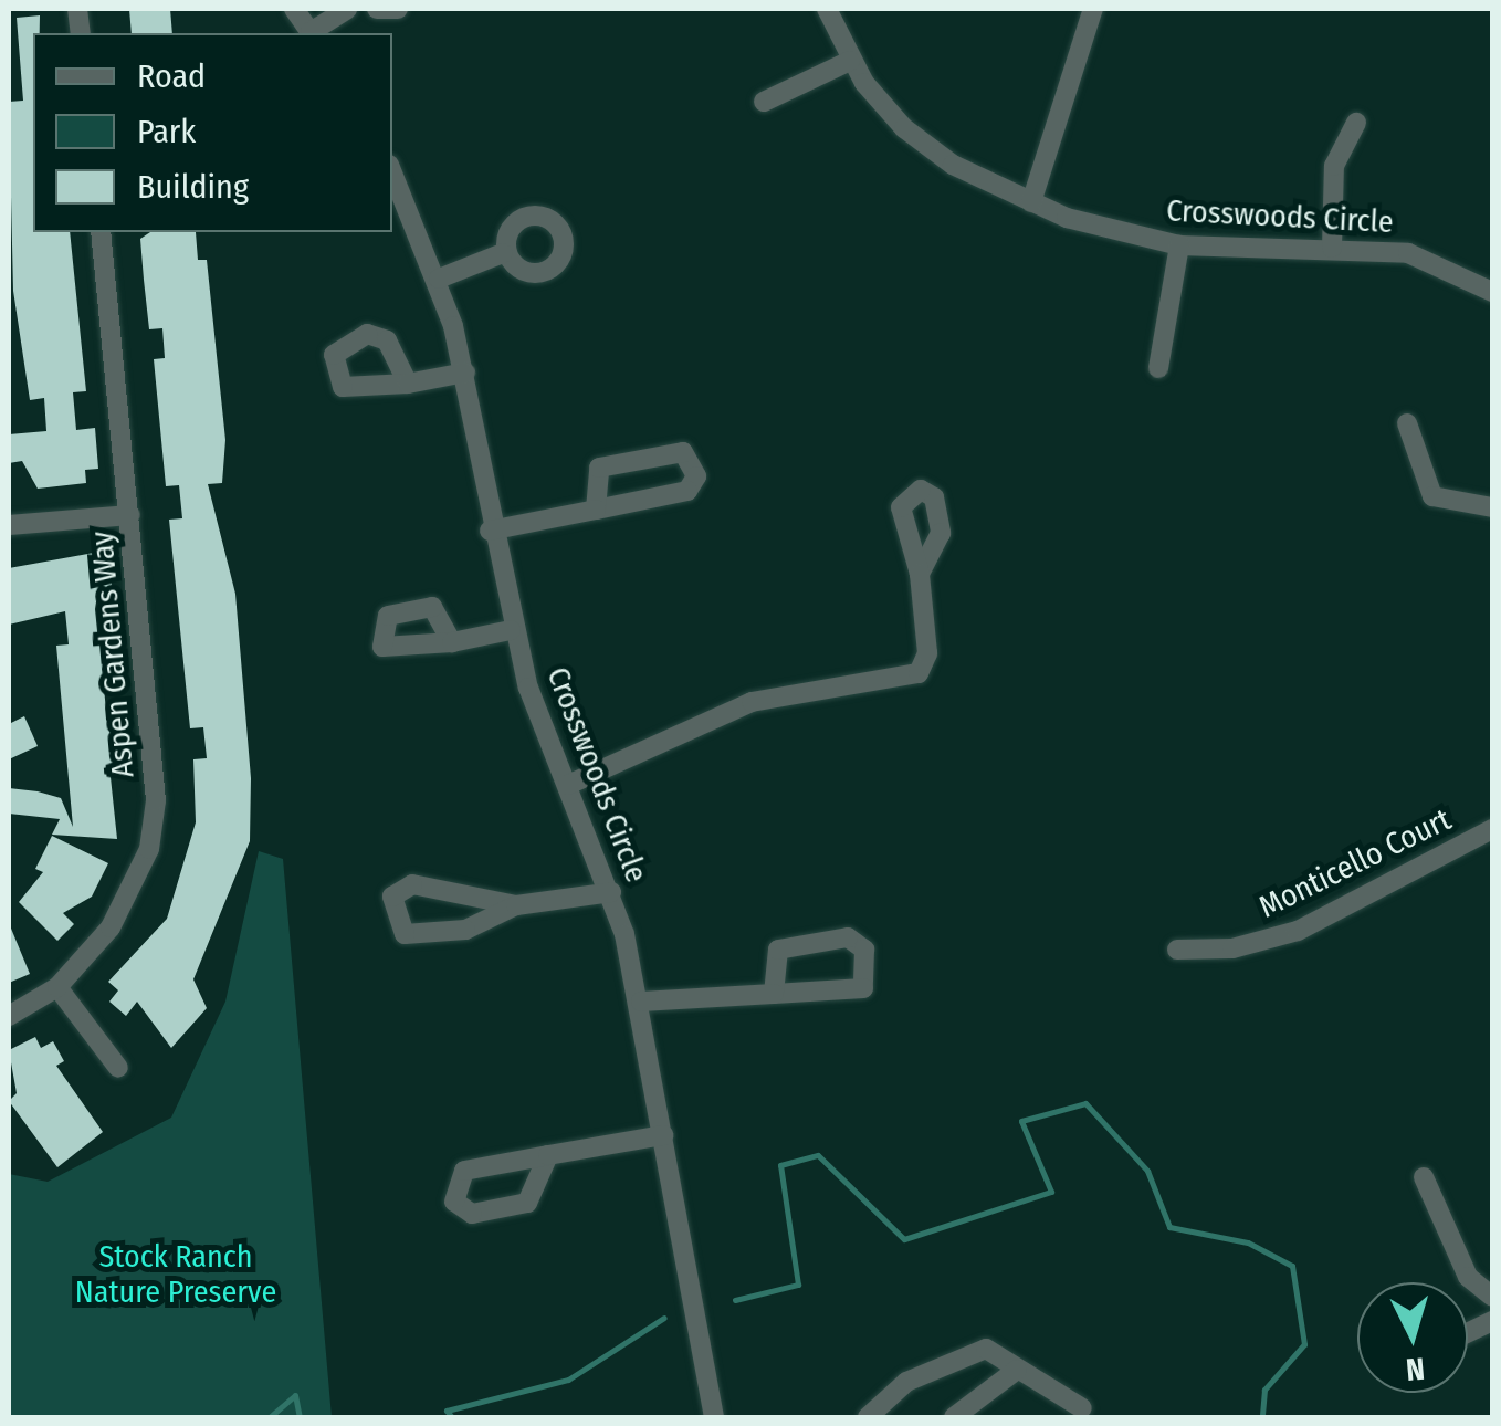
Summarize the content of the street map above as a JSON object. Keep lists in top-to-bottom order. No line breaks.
{"streets":{"street":["Crosswoods Circle","Aspen Gardens Way","Monticello Court"]},"parks":["Stock Ranch Nature Preserve"],"legend":["Road","Park","Building"],"north":"bottom"}
